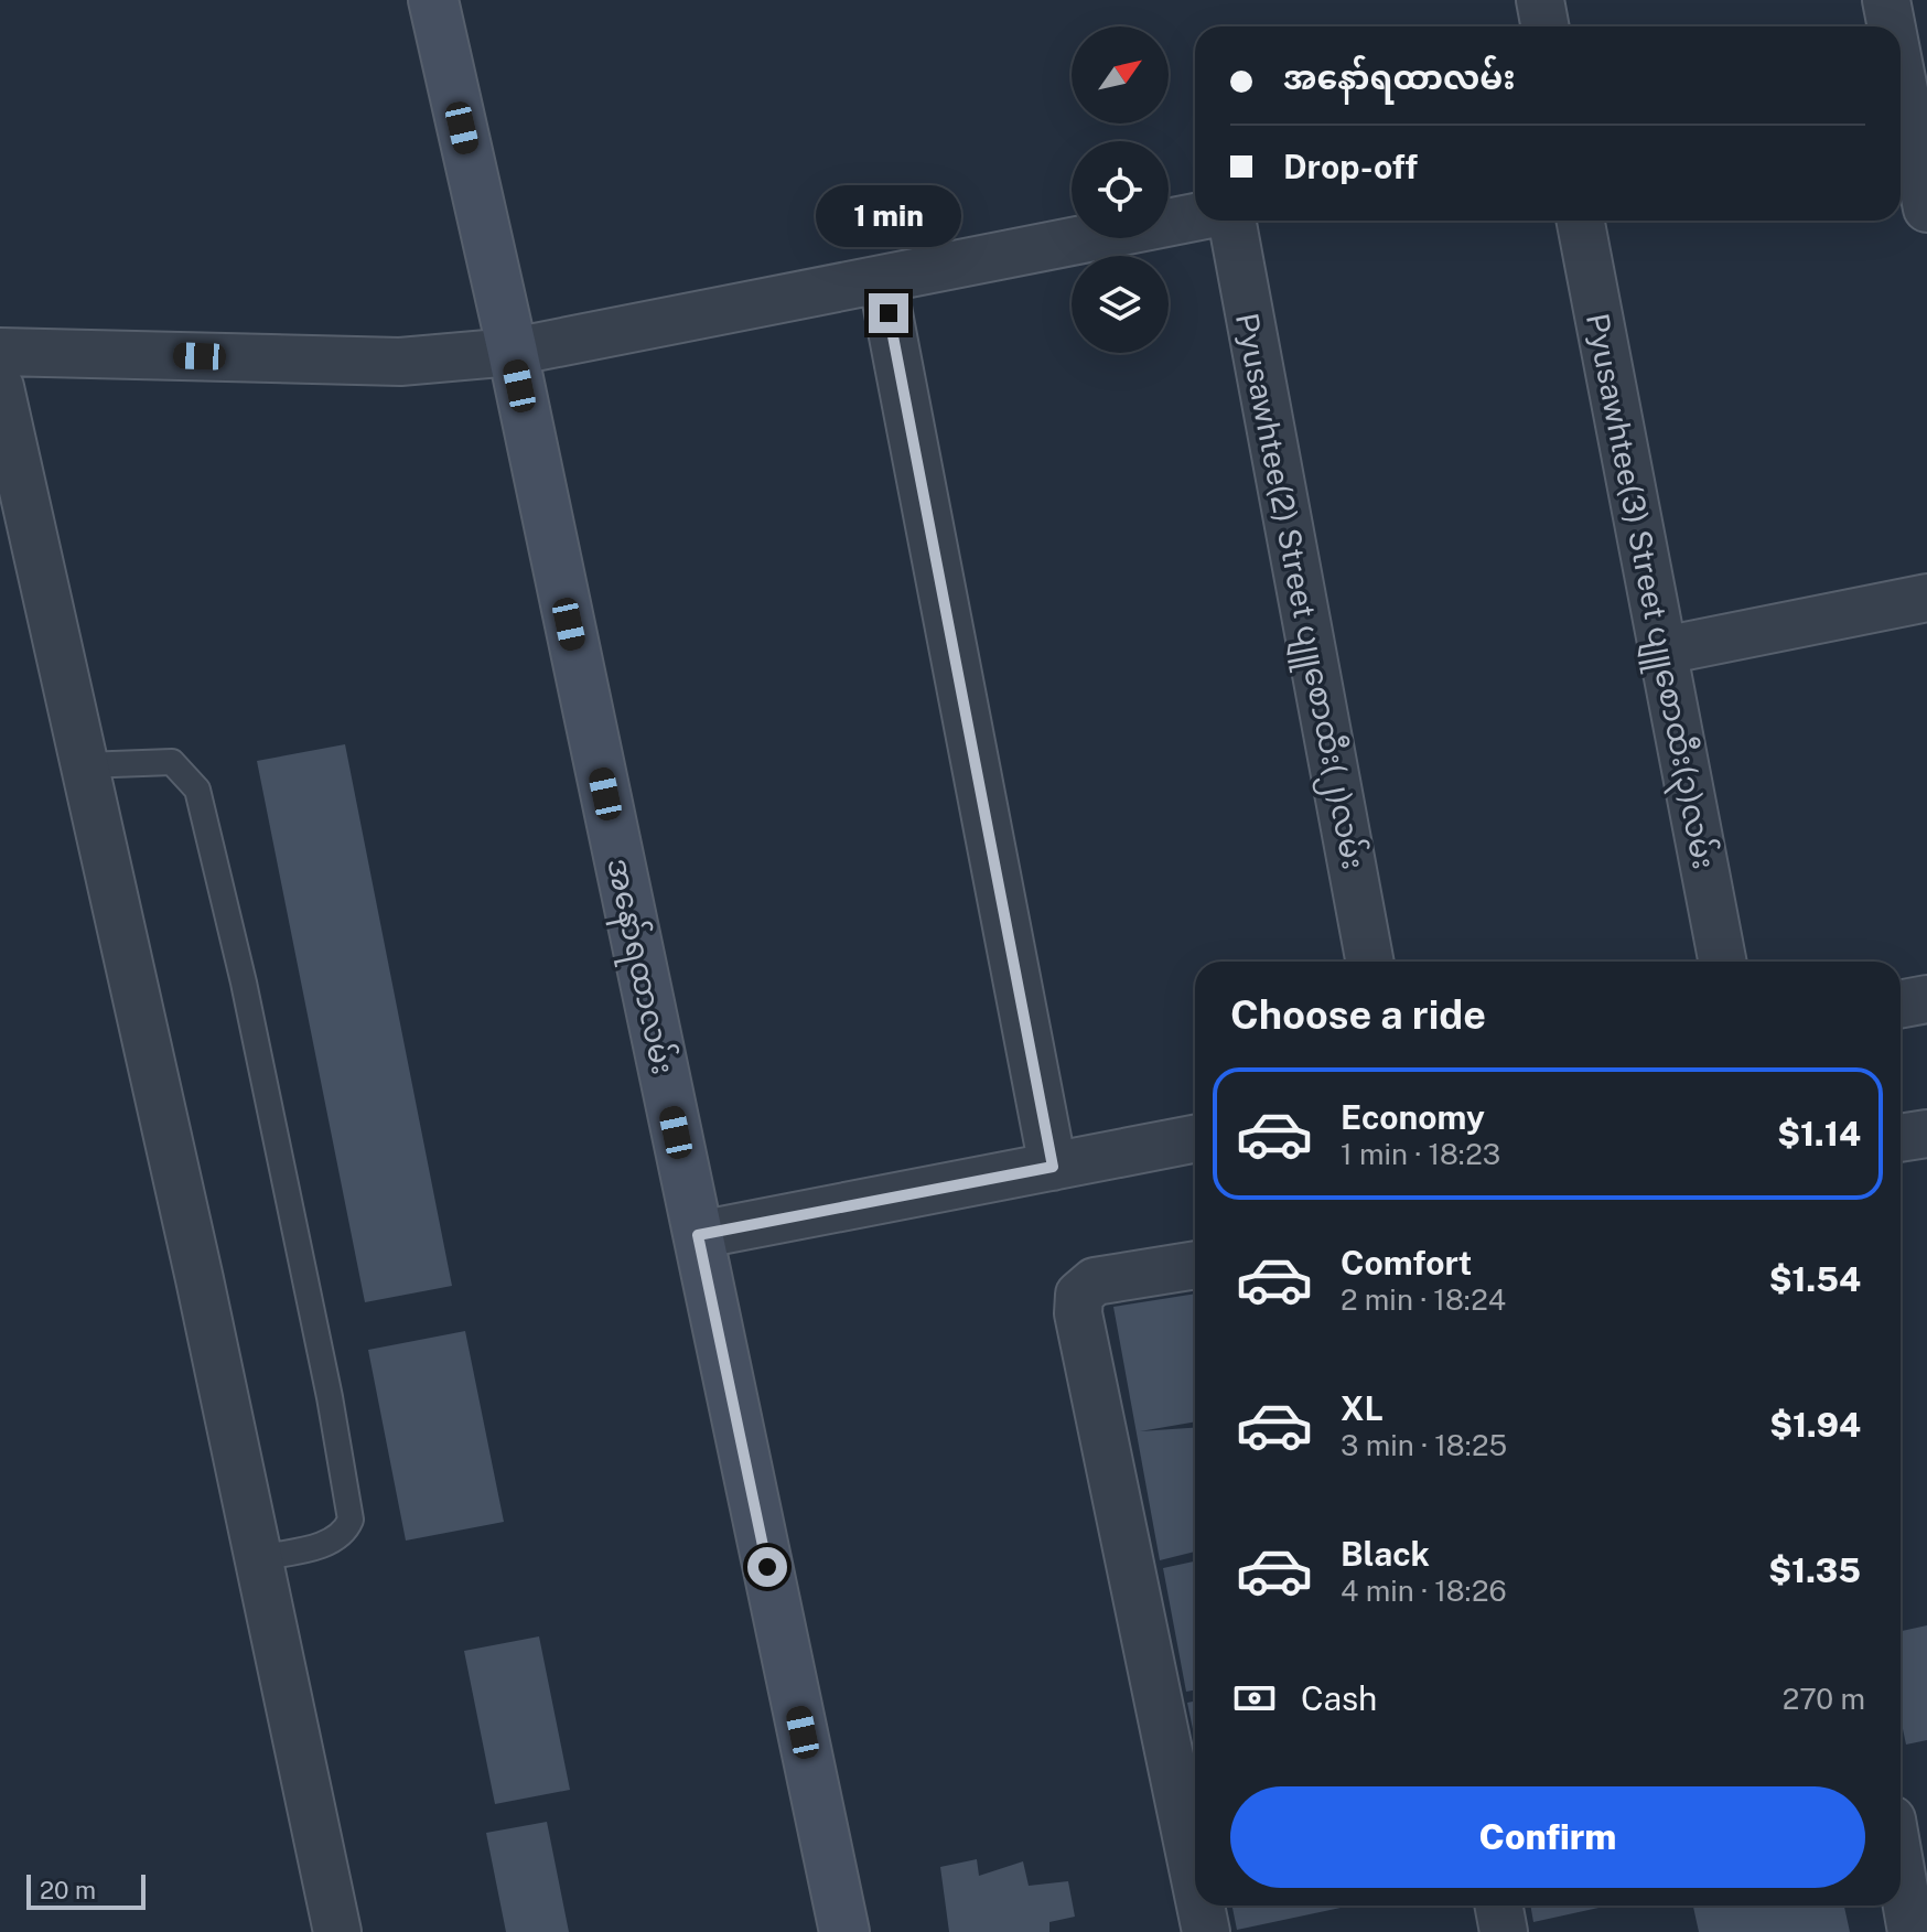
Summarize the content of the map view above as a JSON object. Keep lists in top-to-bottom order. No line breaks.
{"streets":{"main road":["အနော်ရထာလမ်း"],"street":["Pyusawhtee(2) Street ပျူစောထီး(၂)လမ်း","Pyusawhtee(3) Street ပျူစောထီး(၃)လမ်း"]},"scale_bar":"20 m","north":"top right","page":{"banner":["အနော်ရထာလမ်း","Drop-off"],"bubble":"1 min","heading":"Choose a ride","list":[{"name":"Economy","note":"1 min · 18:23","value":"$1.14"},{"name":"Comfort","note":"2 min · 18:24","value":"$1.54"},{"name":"XL","note":"3 min · 18:25","value":"$1.94"},{"name":"Black","note":"4 min · 18:26","value":"$1.35"}],"pay":["Cash","270 m"],"buttons":"Confirm","scale":"20 m"}}
